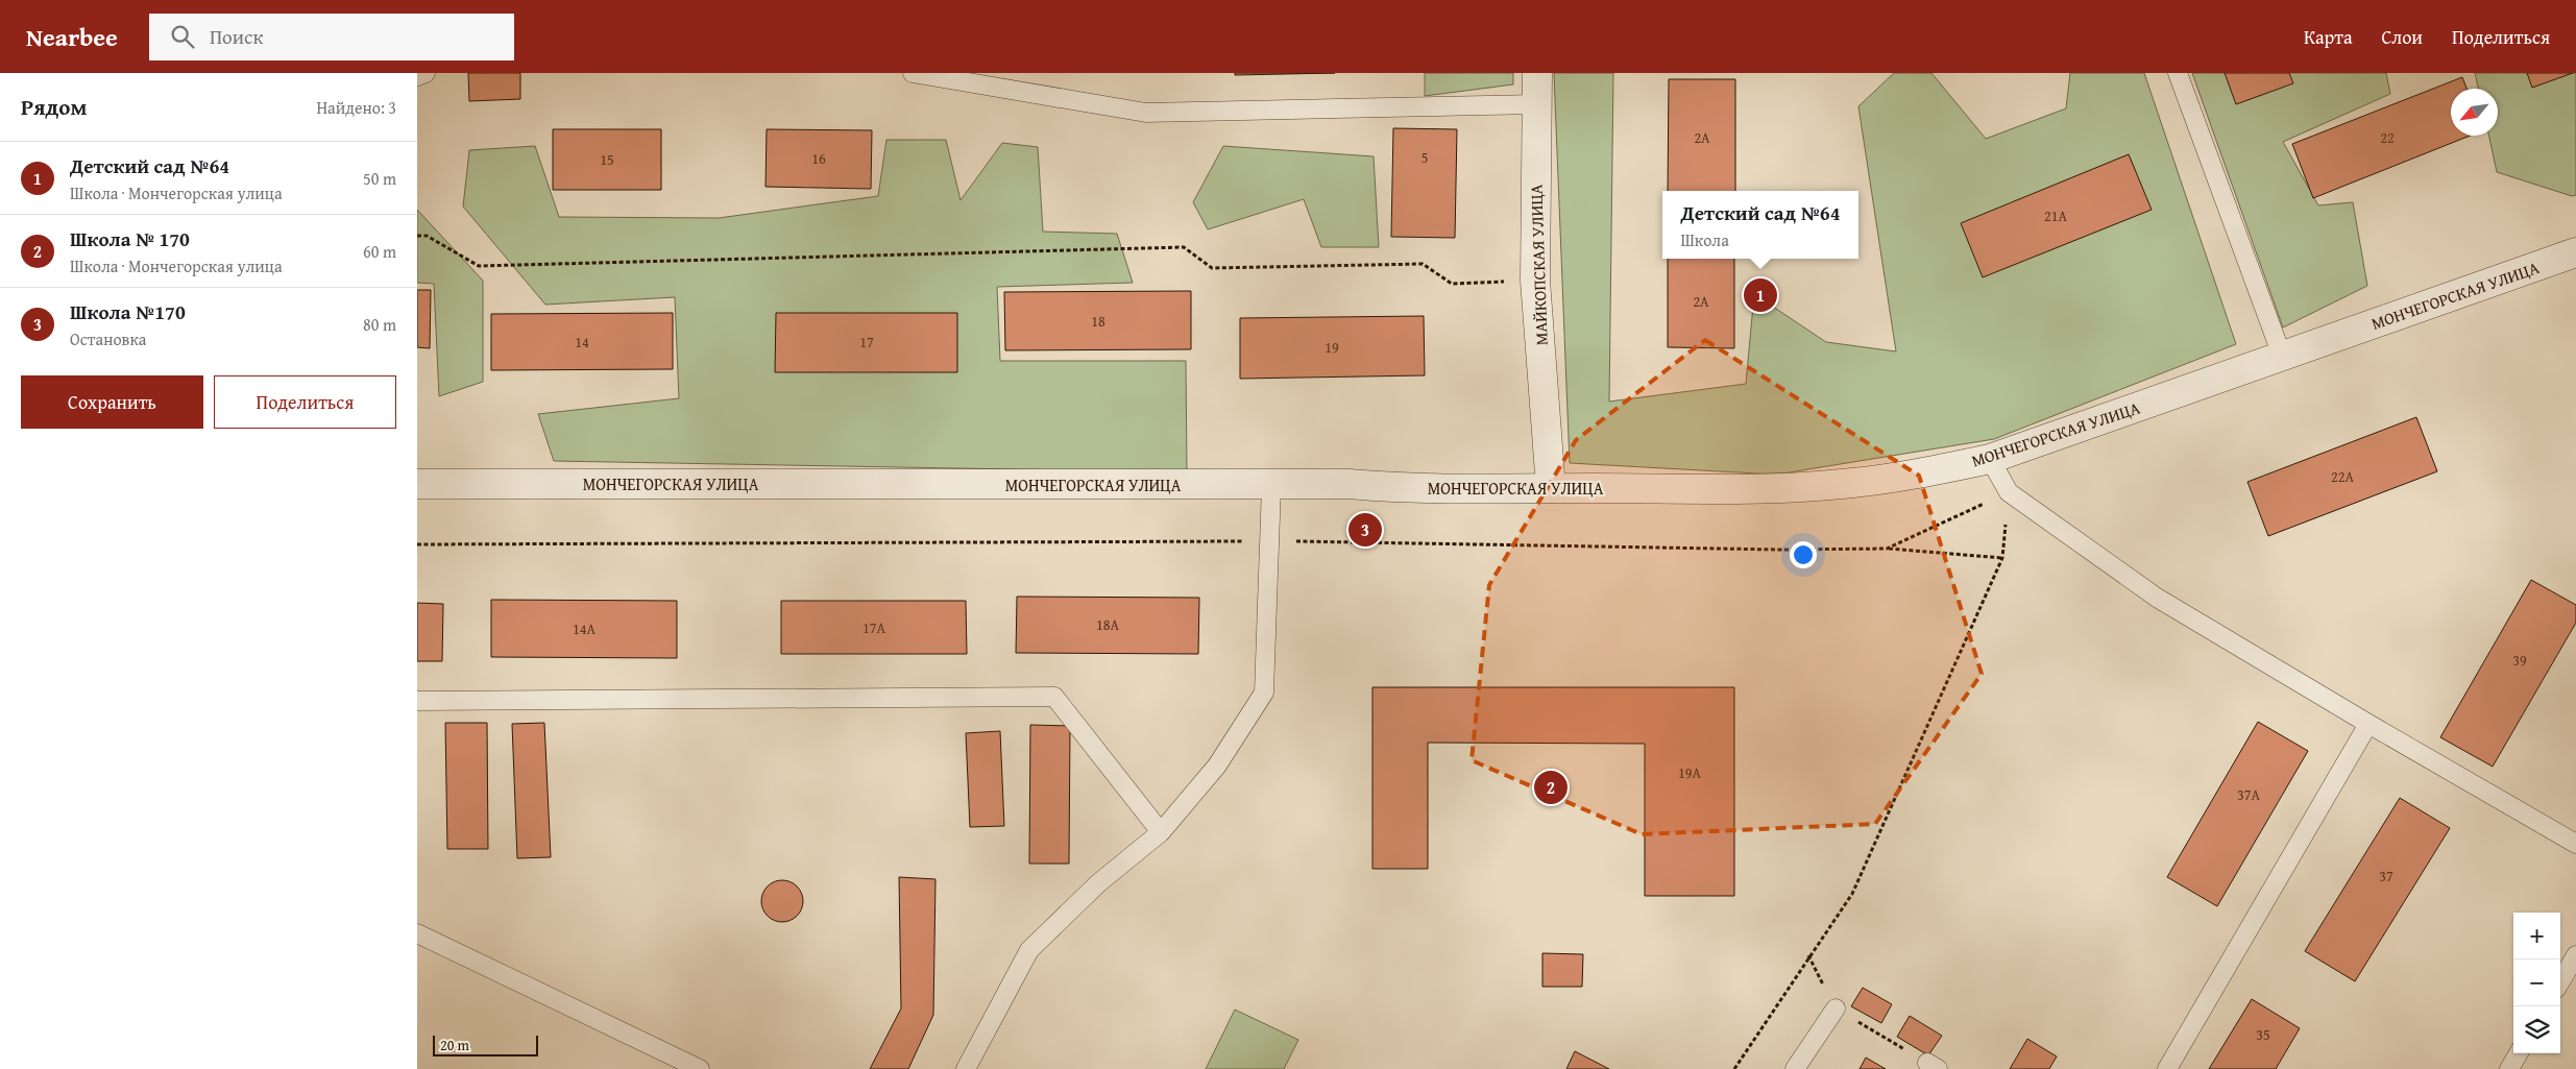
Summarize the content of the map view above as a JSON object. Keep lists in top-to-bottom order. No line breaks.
{"streets":{"street":["МАЙКОПСКАЯ УЛИЦА","МОНЧЕГОРСКАЯ УЛИЦА"]},"crossings":[["МАЙКОПСКАЯ УЛИЦА","МОНЧЕГОРСКАЯ УЛИЦА"]],"house_numbers":["2А","22","5","16","15","21А","2А","18","14","17","19","22А","18А","17А","14А","39","19А","37А","37","35"],"scale_bar":"20 m","north":"bottom left","page":{"header":"Nearbee","search":"Поиск","nav":["Карта","Слои","Поделиться"],"heading":["Рядом","Найдено: 3"],"list":[{"mark":"1","name":"Детский сад №64","note":"Школа · Мончегорская улица","value":"50 m"},{"mark":"2","name":"Школа № 170","note":"Школа · Мончегорская улица","value":"60 m"},{"mark":"3","name":"Школа №170","note":"Остановка","value":"80 m"}],"popup":["Детский сад №64","Школа"],"pins":["1","3","2"],"buttons":["Сохранить","Поделиться"],"map_buttons":["+","−"],"scale":"20 m"}}
